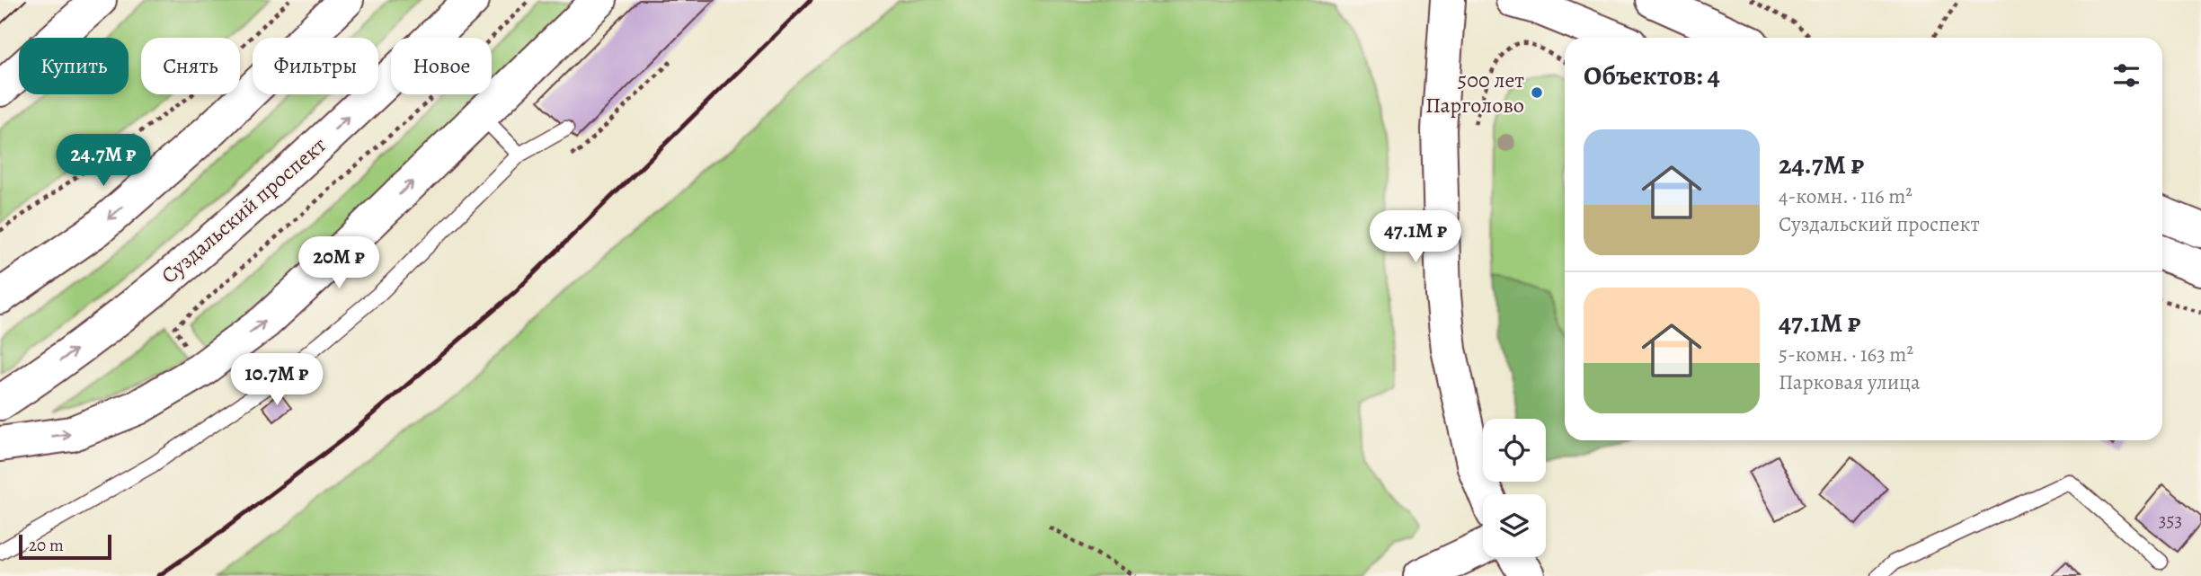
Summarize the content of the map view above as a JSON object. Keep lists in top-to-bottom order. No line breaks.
{"streets":{"main road":["Суздальский проспект"]},"places":["500 лет Парголово"],"house_numbers":["353"],"scale_bar":"20 m","page":{"chip":["Купить","Снять","Фильтры","Новое"],"heading":"Объектов: 4","list":[{"name":"24.7M ₽","note":"4-комн. · 116 m² · Суздальский проспект"},{"name":"47.1M ₽","note":"5-комн. · 163 m² · Парковая улица"}],"price":["24.7M ₽","47.1M ₽","20M ₽","10.7M ₽"],"scale":"20 m"}}
